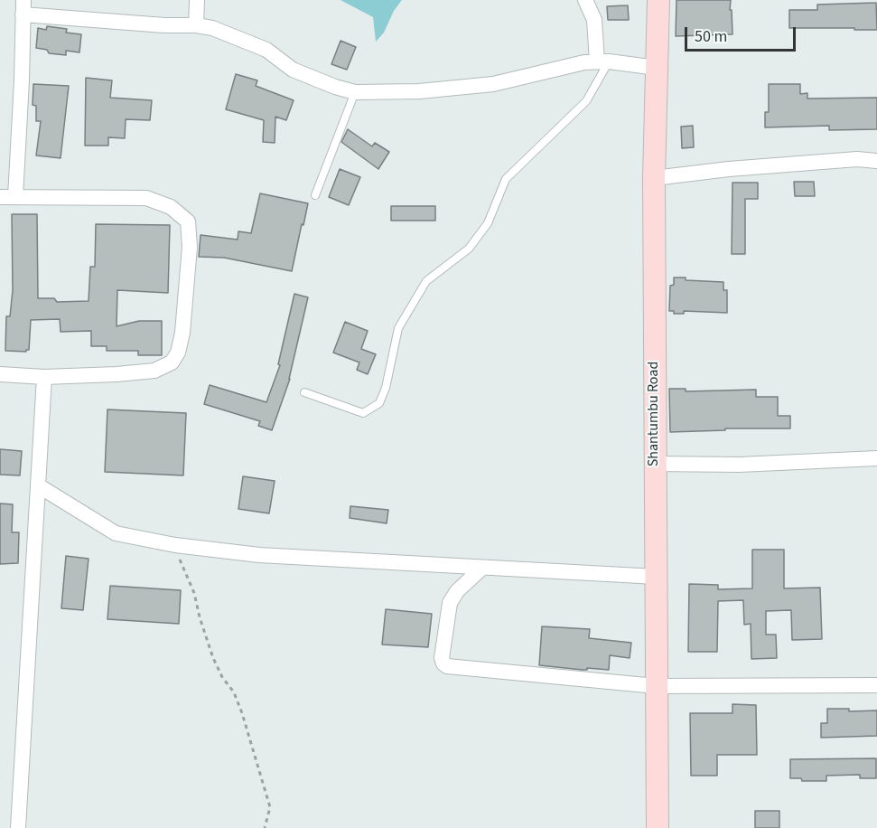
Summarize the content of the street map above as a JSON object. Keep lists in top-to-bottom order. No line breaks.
{"streets":{"street":["Shantumbu Road"]},"scale_bar":"50 m"}
